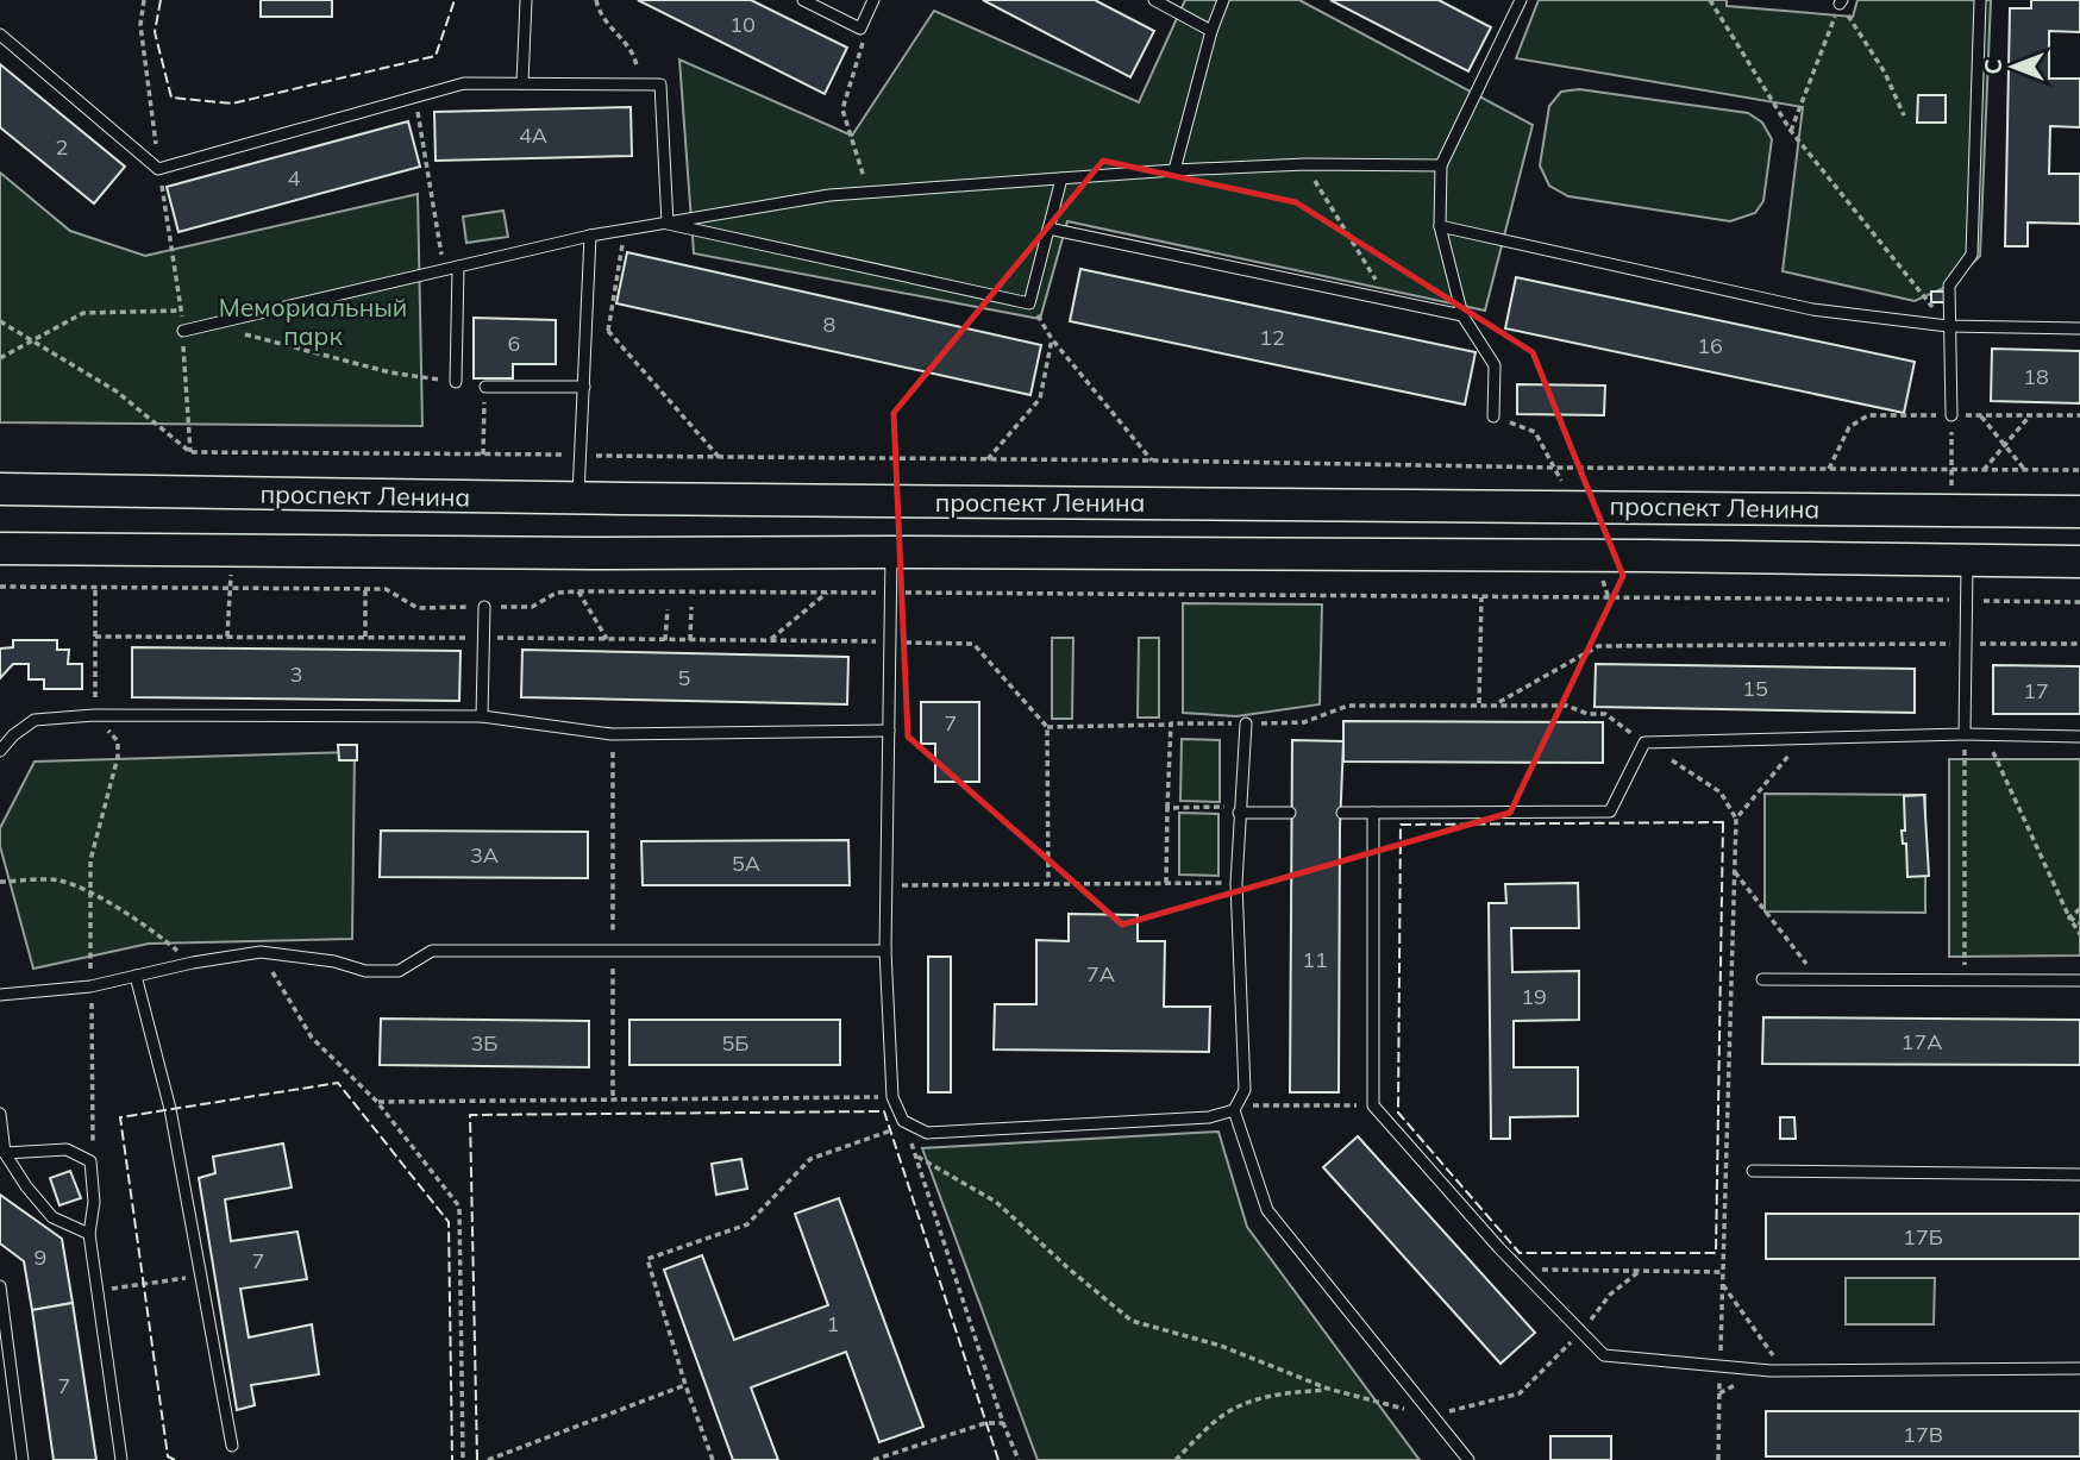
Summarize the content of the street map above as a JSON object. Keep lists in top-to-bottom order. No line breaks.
{"streets":{"main road":["проспект Ленина"]},"parks":["Мемориальный парк"],"house_numbers":["10","4А","2","4","8","12","6","16","18","3","5","15","17","7","3А","5А","11","7А","19","17А","3Б","5Б","17Б","9","7","1","7","17В"],"north":"left"}
